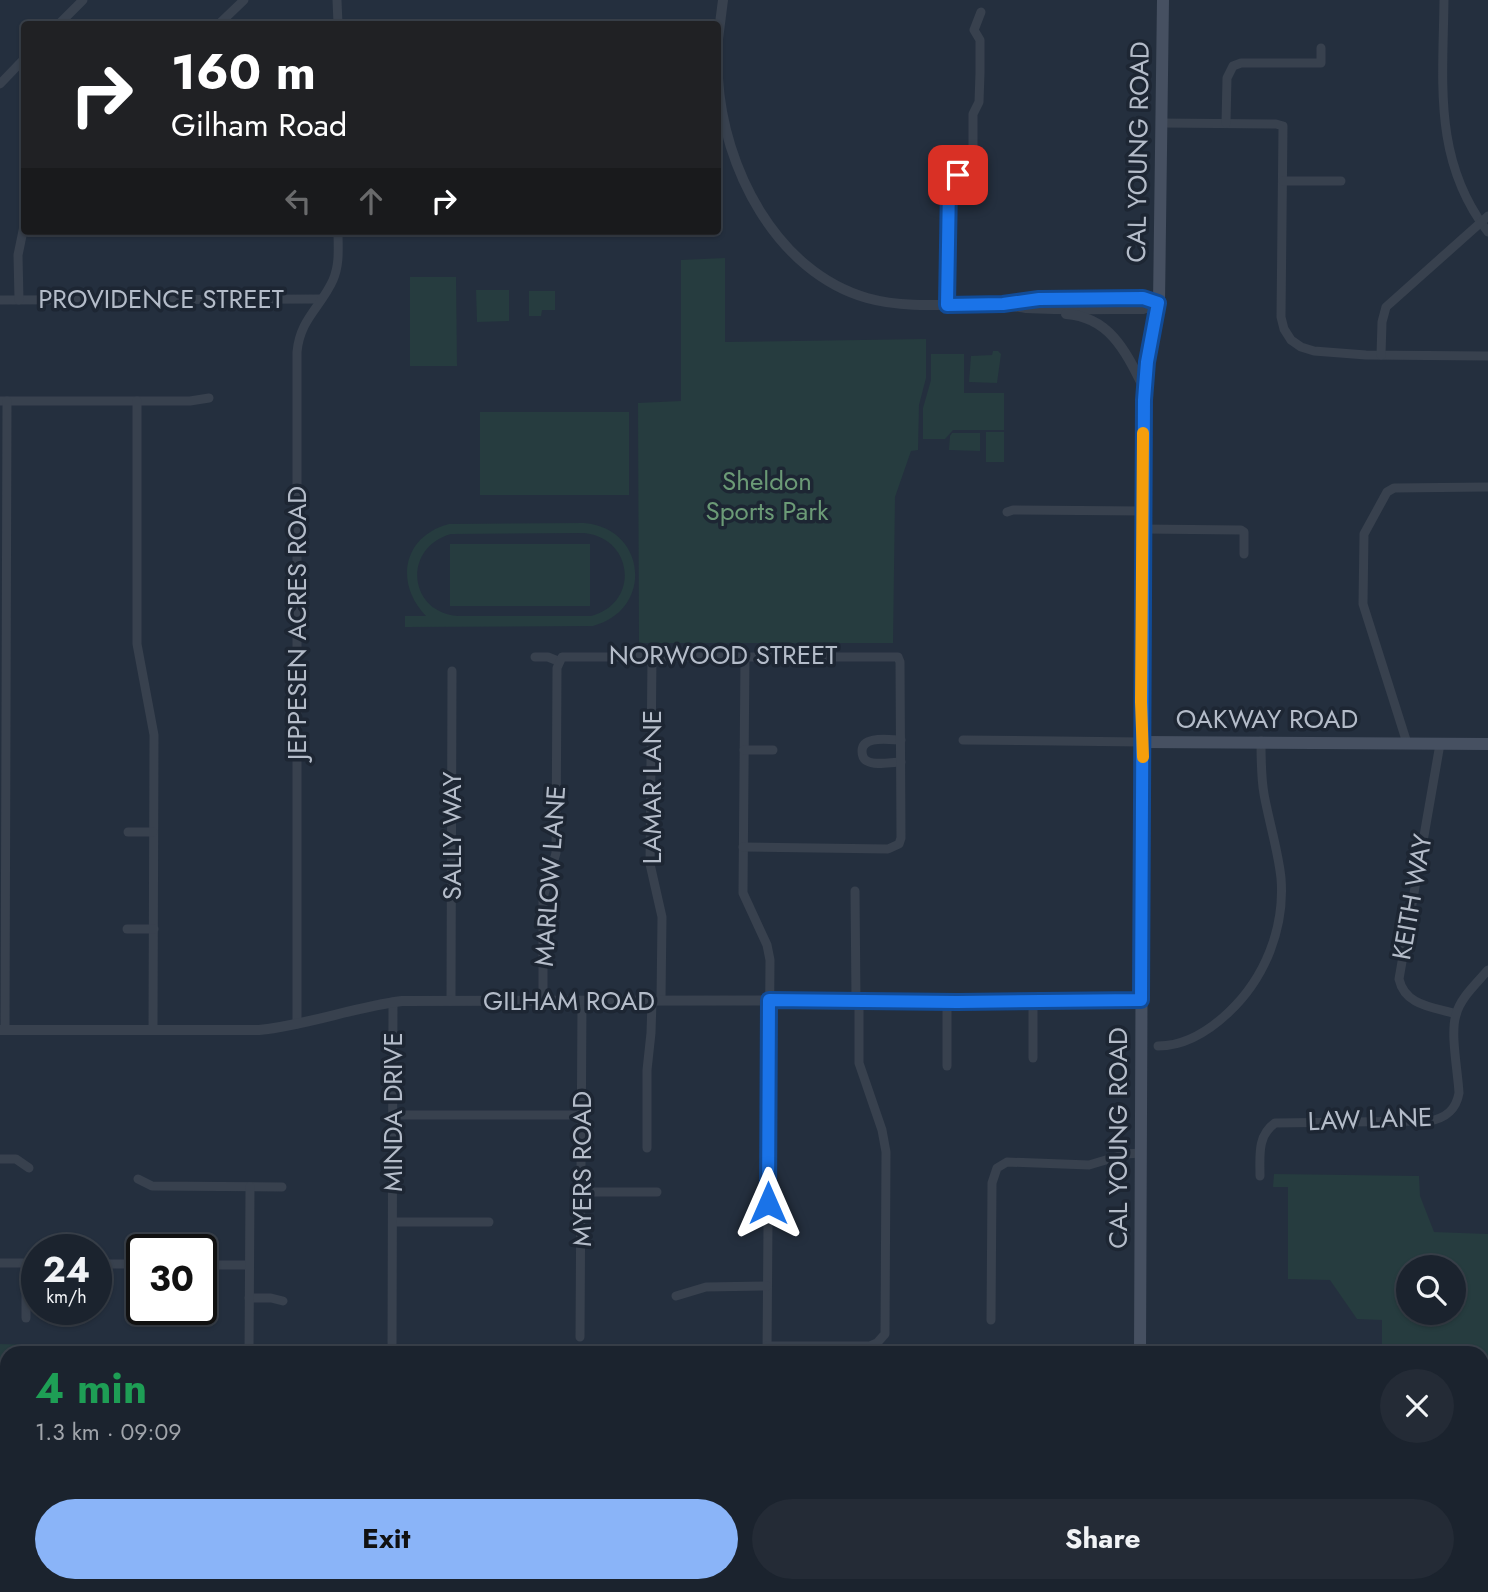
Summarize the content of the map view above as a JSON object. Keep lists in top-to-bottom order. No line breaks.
{"streets":{"main road":["CAL YOUNG ROAD","OAKWAY ROAD"],"street":["PROVIDENCE STREET","JEPPESEN ACRES ROAD","NORWOOD STREET","LAMAR LANE","SALLY WAY","MARLOW LANE","KEITH WAY","GILHAM ROAD","MINDA DRIVE","LAW LANE","MYERS ROAD"]},"crossings":[["CAL YOUNG ROAD","OAKWAY ROAD"],["CAL YOUNG ROAD","GILHAM ROAD"],["PROVIDENCE STREET","JEPPESEN ACRES ROAD"],["JEPPESEN ACRES ROAD","GILHAM ROAD"],["NORWOOD STREET","LAMAR LANE"],["NORWOOD STREET","MARLOW LANE"],["OAKWAY ROAD","KEITH WAY"],["LAMAR LANE","GILHAM ROAD"],["SALLY WAY","GILHAM ROAD"],["MARLOW LANE","GILHAM ROAD"],["KEITH WAY","LAW LANE"],["GILHAM ROAD","MINDA DRIVE"],["GILHAM ROAD","MYERS ROAD"]],"parks":["Sheldon Sports Park"],"page":{"turn":["160 m","Gilham Road"],"speed":"24 km/h","limit":"30","heading":["4 min","1.3 km · 09:09"],"buttons":["Exit","Share"]}}
